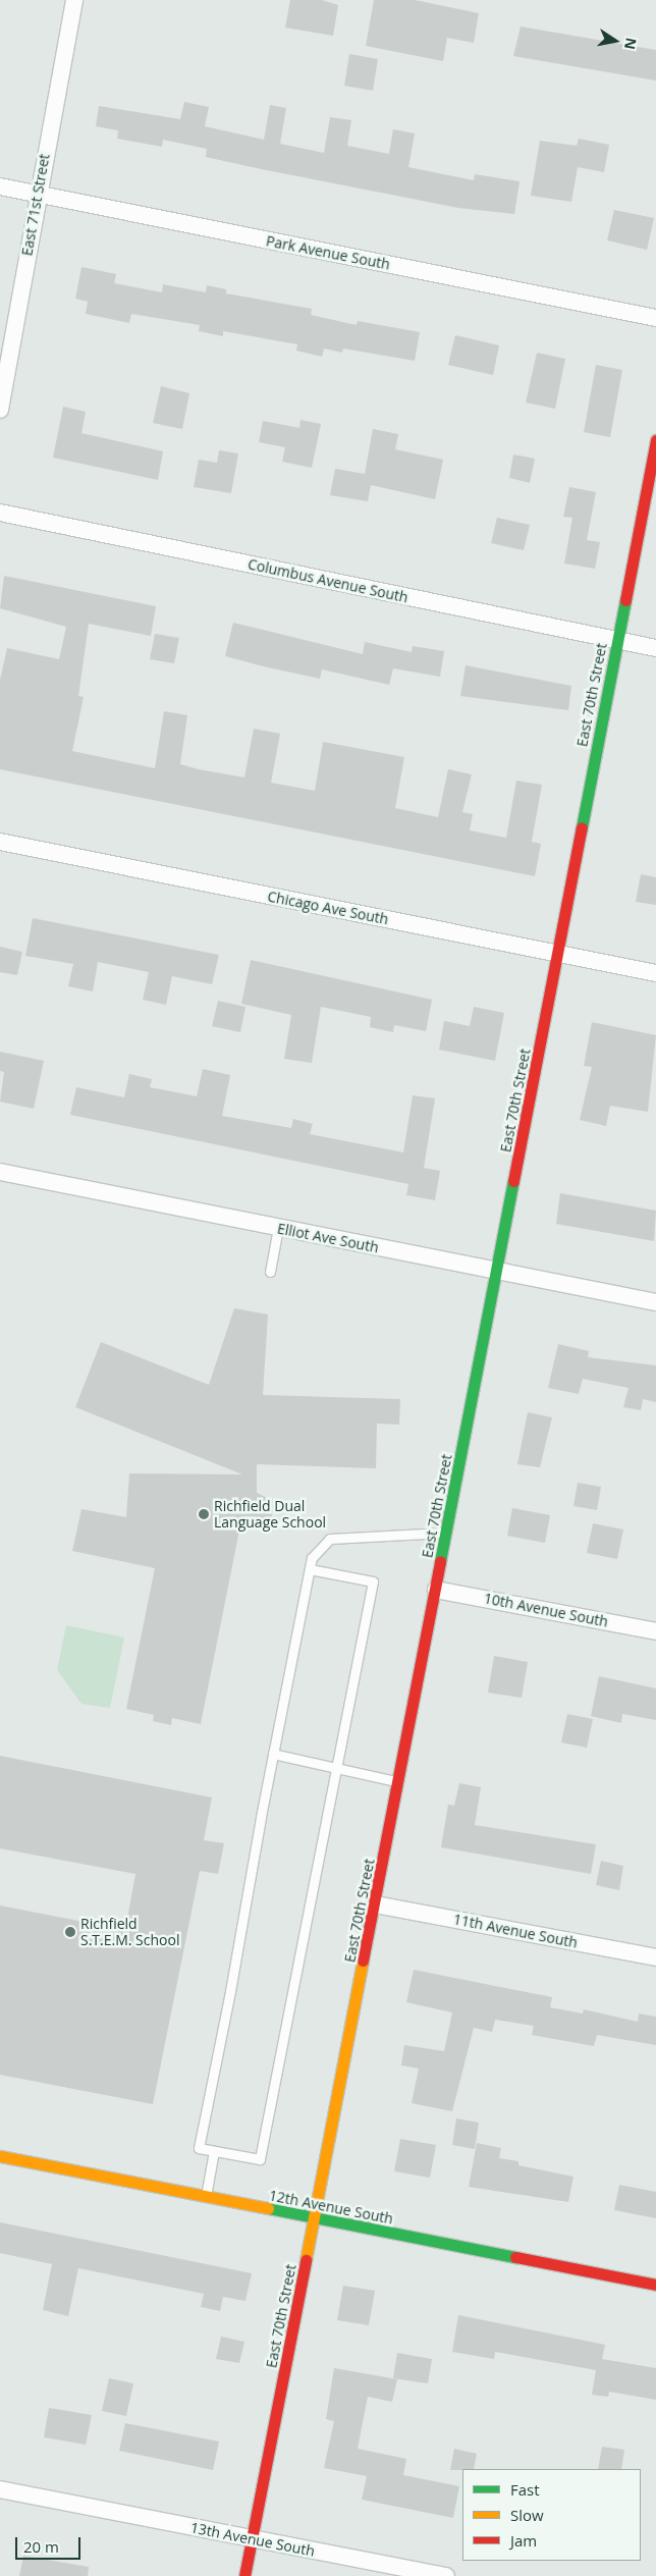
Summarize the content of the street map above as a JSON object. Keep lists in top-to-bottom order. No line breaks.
{"streets":{"street":["East 71st Street","Park Avenue South","Columbus Avenue South","East 70th Street","Chicago Ave South","Elliot Ave South","10th Avenue South","11th Avenue South","12th Avenue South","13th Avenue South"]},"crossings":[["East 71st Street","Park Avenue South"],["Columbus Avenue South","East 70th Street"],["East 70th Street","Chicago Ave South"],["East 70th Street","Elliot Ave South"],["East 70th Street","10th Avenue South"],["East 70th Street","11th Avenue South"],["East 70th Street","12th Avenue South"],["East 70th Street","13th Avenue South"]],"places":["Richfield Dual Language School","Richfield S.T.E.M. School"],"legend":["Fast","Slow","Jam"],"scale_bar":"20 m","north":"right"}
